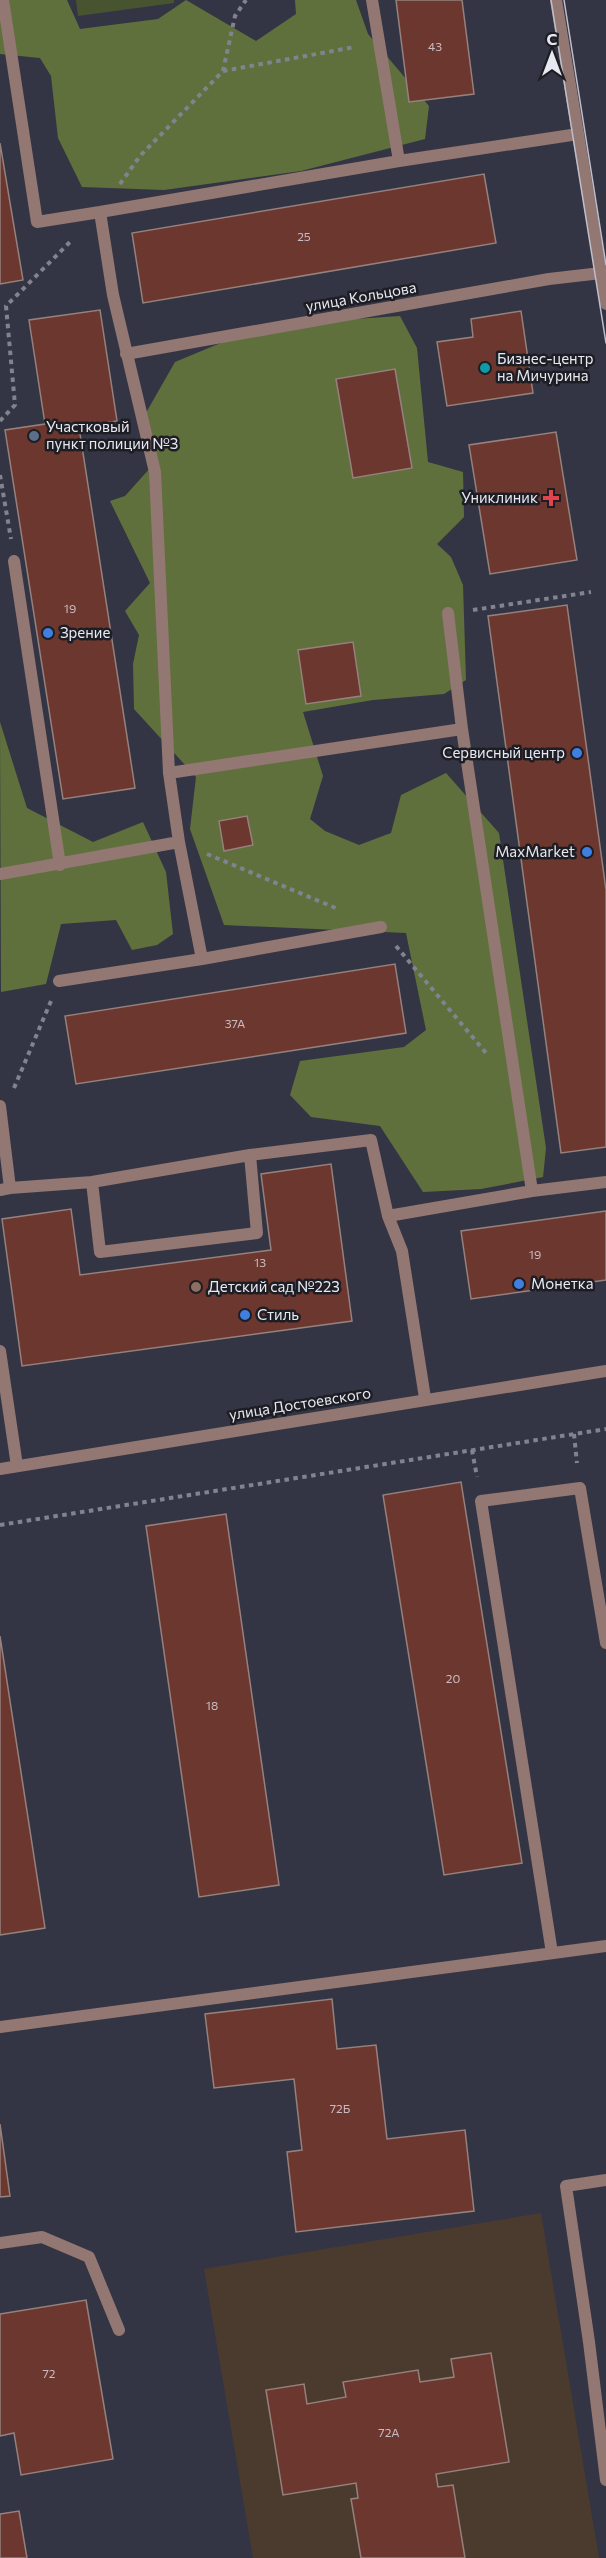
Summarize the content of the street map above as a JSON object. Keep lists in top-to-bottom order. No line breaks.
{"streets":{"street":["улица Кольцова","улица Достоевского"]},"places":{"other":["Бизнес-центр на Мичурина","Участковый пункт полиции №3","Зрение","Сервисный центр","MaxMarket","Монетка","Детский сад №223","Стиль"],"health":["Униклиник"]},"house_numbers":["43","25","19","37А","19","13","20","18","72Б","72","72А"],"north":"top"}
